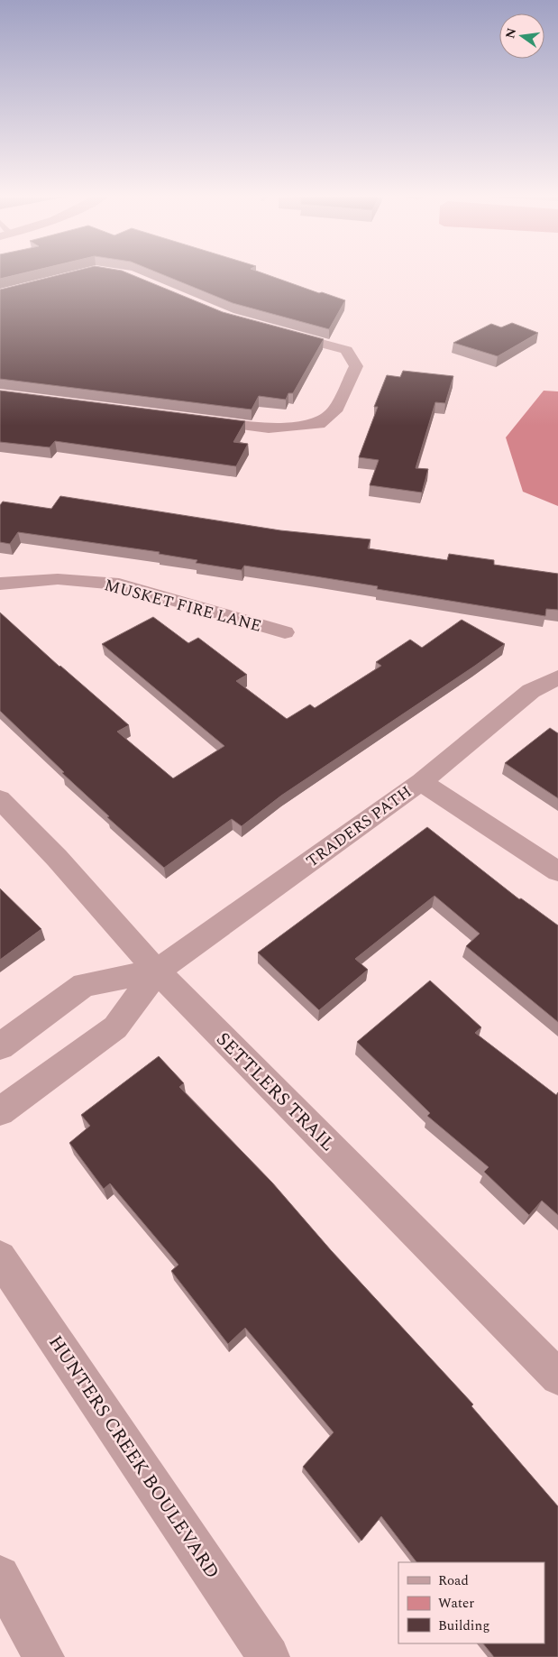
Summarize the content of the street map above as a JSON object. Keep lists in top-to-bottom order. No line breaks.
{"streets":{"street":["MUSKET FIRE LANE","TRADERS PATH","SETTLERS TRAIL","HUNTERS CREEK BOULEVARD"]},"crossings":[["TRADERS PATH","SETTLERS TRAIL"]],"legend":["Road","Water","Building"],"north":"left"}
